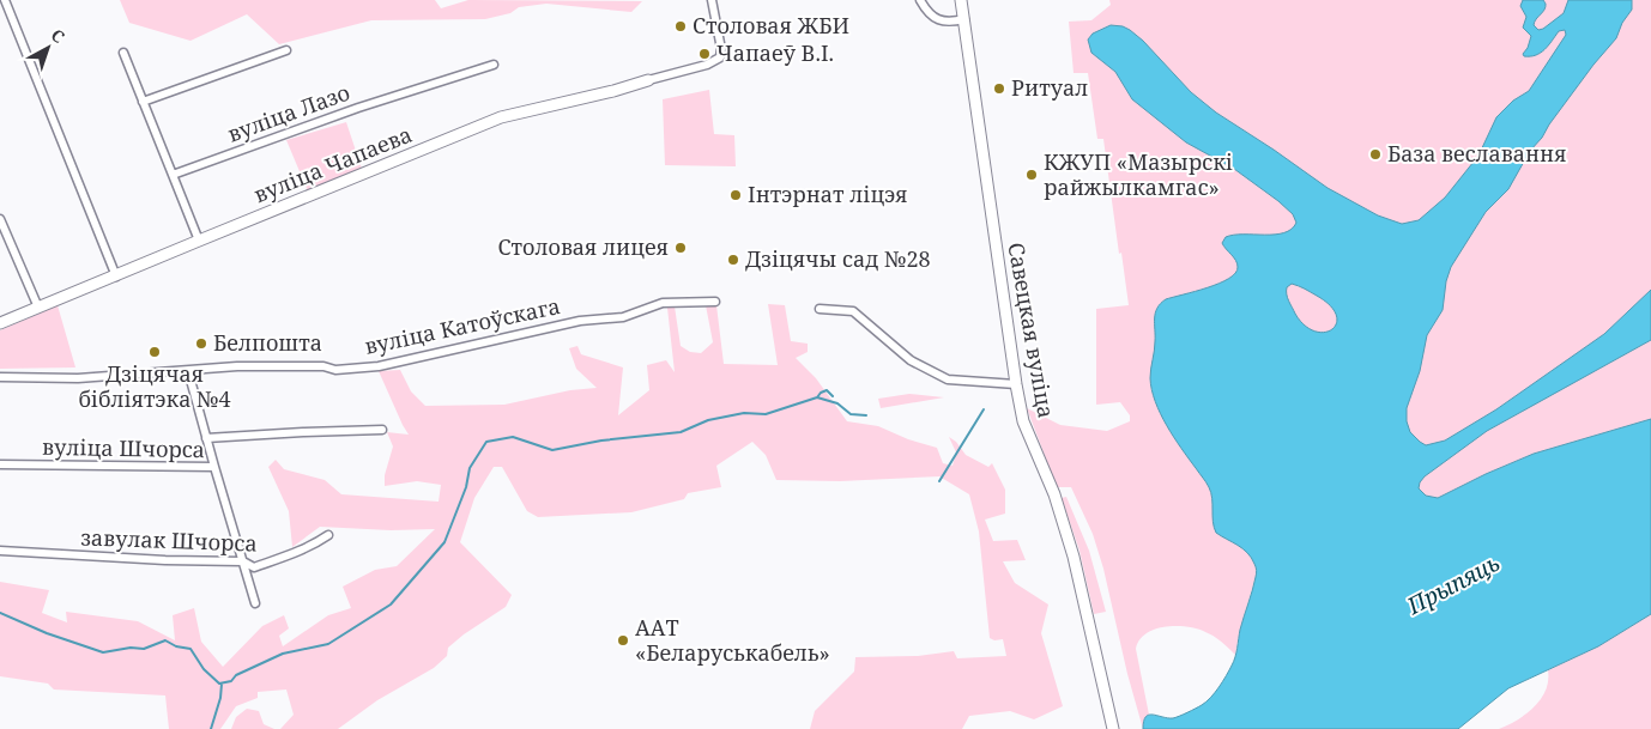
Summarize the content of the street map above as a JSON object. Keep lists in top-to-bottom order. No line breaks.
{"streets":{"street":["вуліца Лазо","вуліца Чапаева","вуліца Катоўскага","Савецкая вуліца","вуліца Шчорса","завулак Шчорса"]},"crossings":[["вуліца Шчорса","завулак Шчорса"]],"water":["Прыпяць"],"places":["Столовая ЖБИ","Чапаеў В.І.","Ритуал","База веславання","КЖУП «Мазырскі райжылкамгас»","Інтэрнат ліцэя","Столовая лицея","Дзіцячы сад №28","Белпошта","Дзіцячая бібліятэка №4","ААТ «Беларуськабель»"],"north":"top right"}
